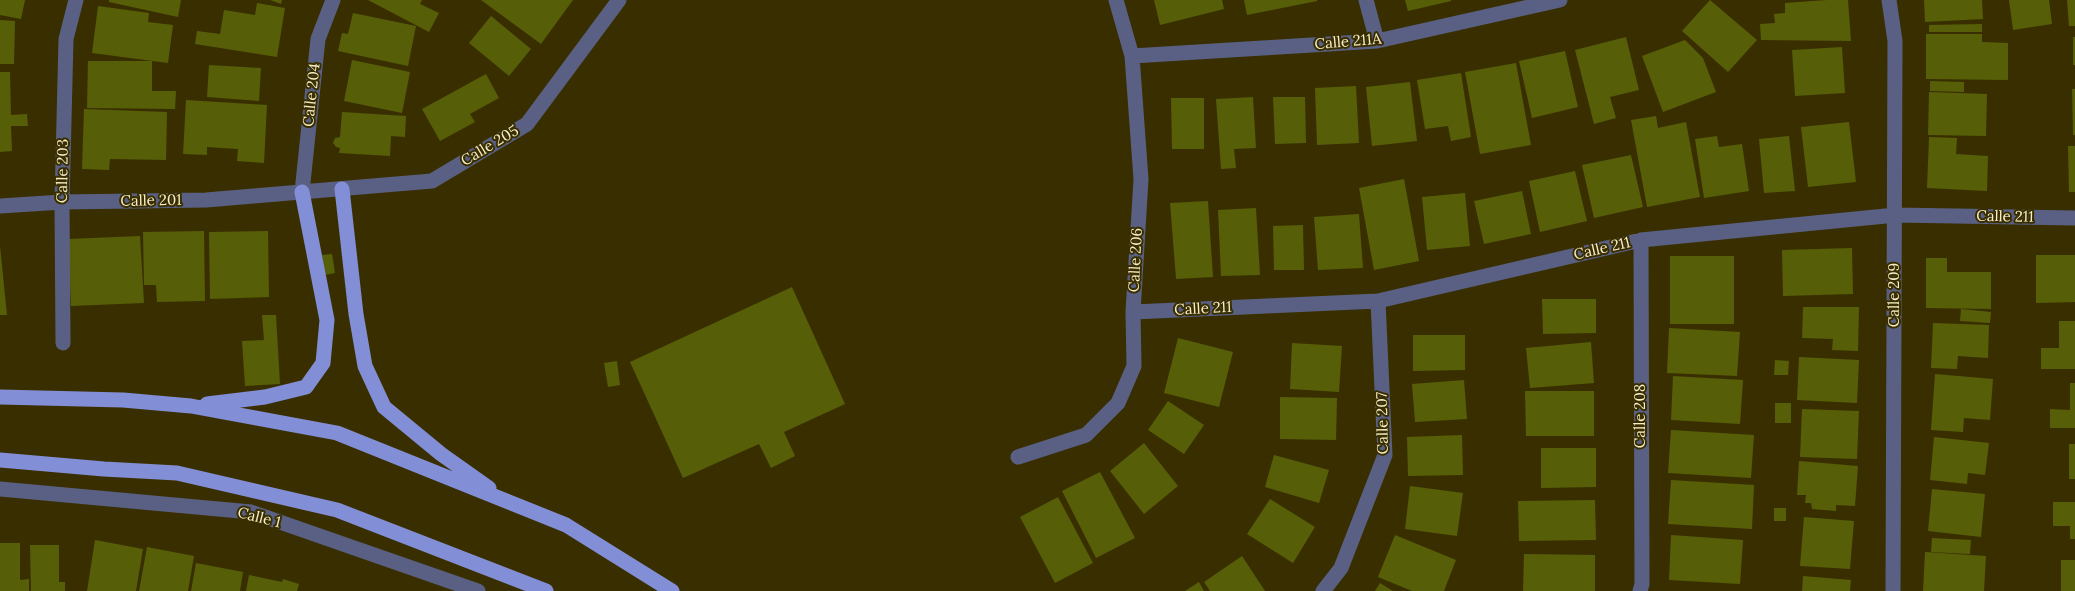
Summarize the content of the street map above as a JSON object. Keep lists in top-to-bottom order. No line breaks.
{"streets":{"street":["Calle 211A","Calle 204","Calle 205","Calle 203","Calle 201","Calle 211","Calle 206","Calle 209","Calle 208","Calle 207","Calle 1"]},"crossings":[["Calle 211A","Calle 206"],["Calle 204","Calle 205"],["Calle 204","Calle 201"],["Calle 205","Calle 201"],["Calle 203","Calle 201"],["Calle 211","Calle 206"],["Calle 211","Calle 209"],["Calle 211","Calle 208"],["Calle 211","Calle 207"]]}
